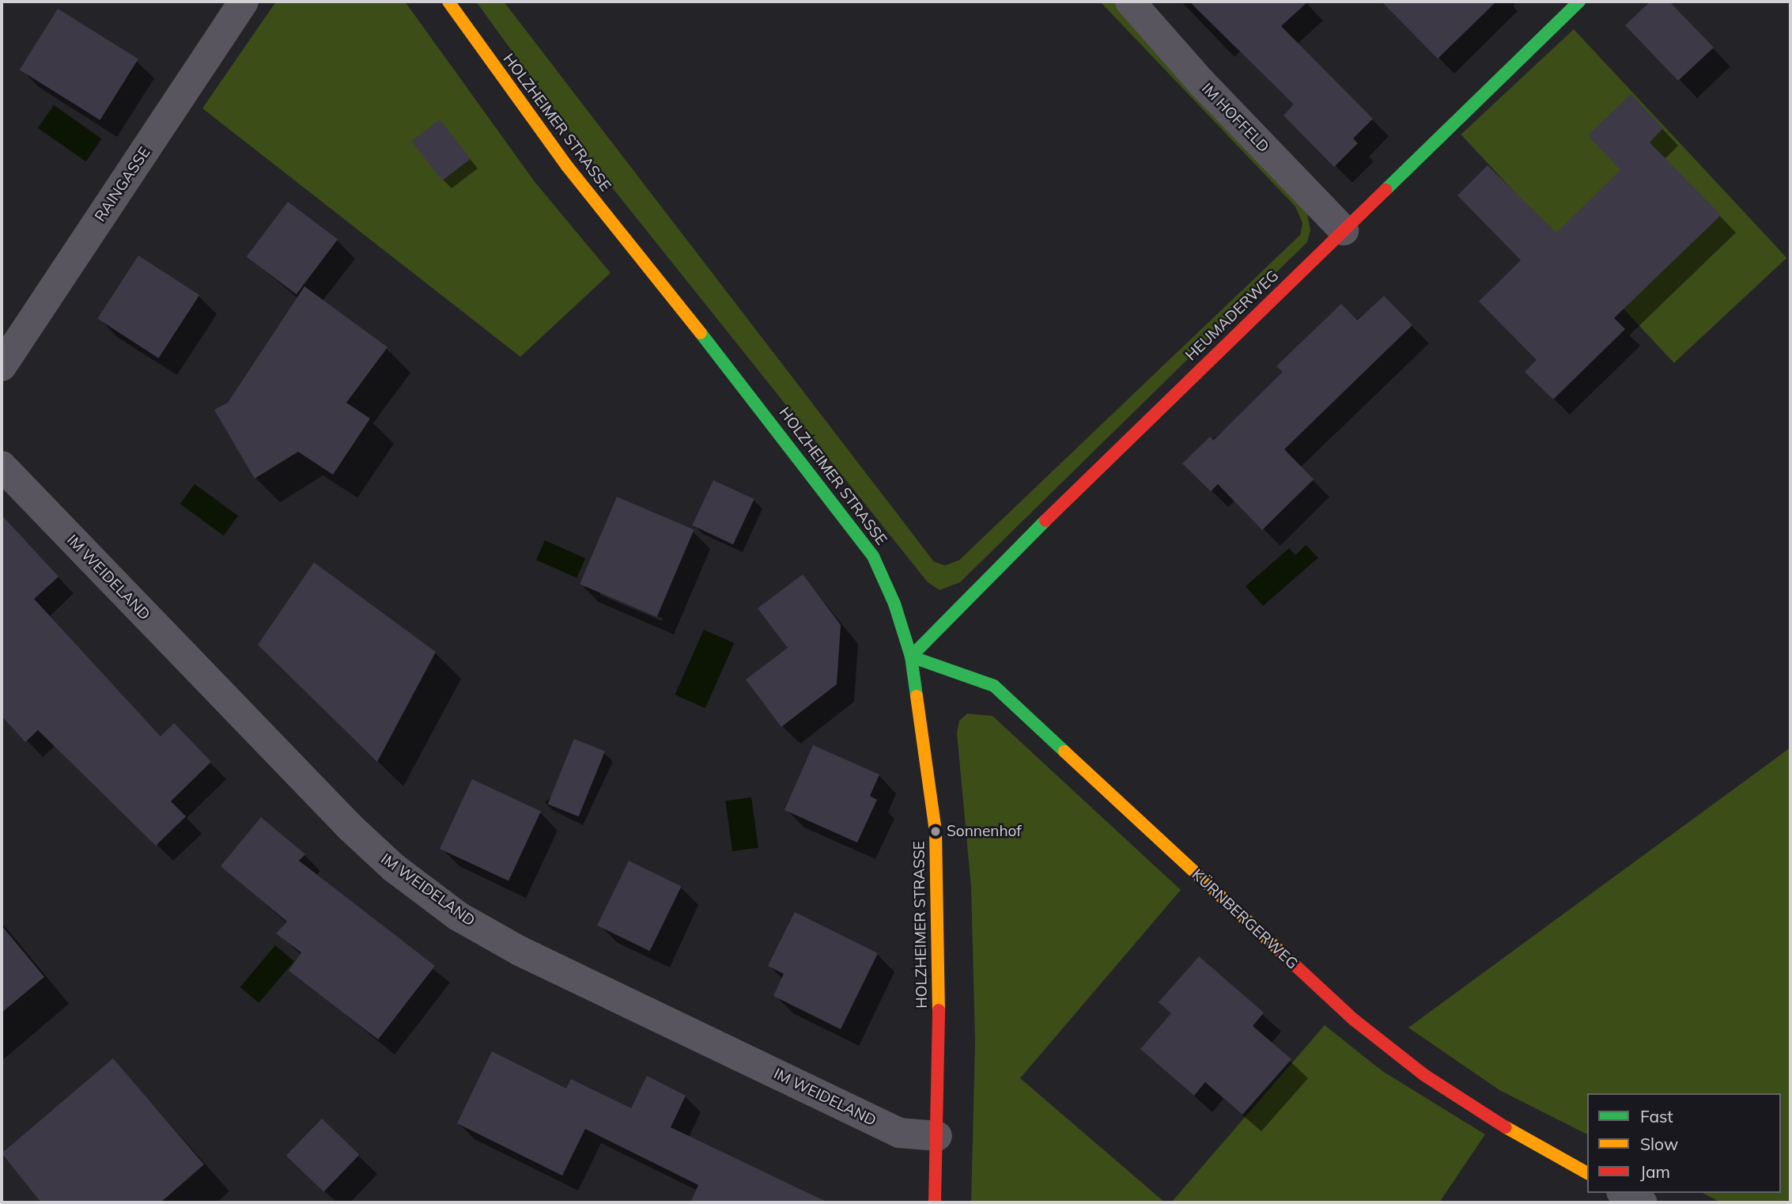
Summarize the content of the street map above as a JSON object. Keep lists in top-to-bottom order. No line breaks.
{"streets":{"street":["IM HOFFELD","HOLZHEIMER STRASSE","RAINGASSE","HEUMADERWEG","IM WEIDELAND","KÜRNBERGERWEG"]},"crossings":[["IM HOFFELD","HEUMADERWEG"],["HOLZHEIMER STRASSE","HEUMADERWEG"],["HOLZHEIMER STRASSE","IM WEIDELAND"],["HOLZHEIMER STRASSE","KÜRNBERGERWEG"],["HEUMADERWEG","KÜRNBERGERWEG"]],"places":["Sonnenhof"],"legend":["Fast","Slow","Jam"]}
